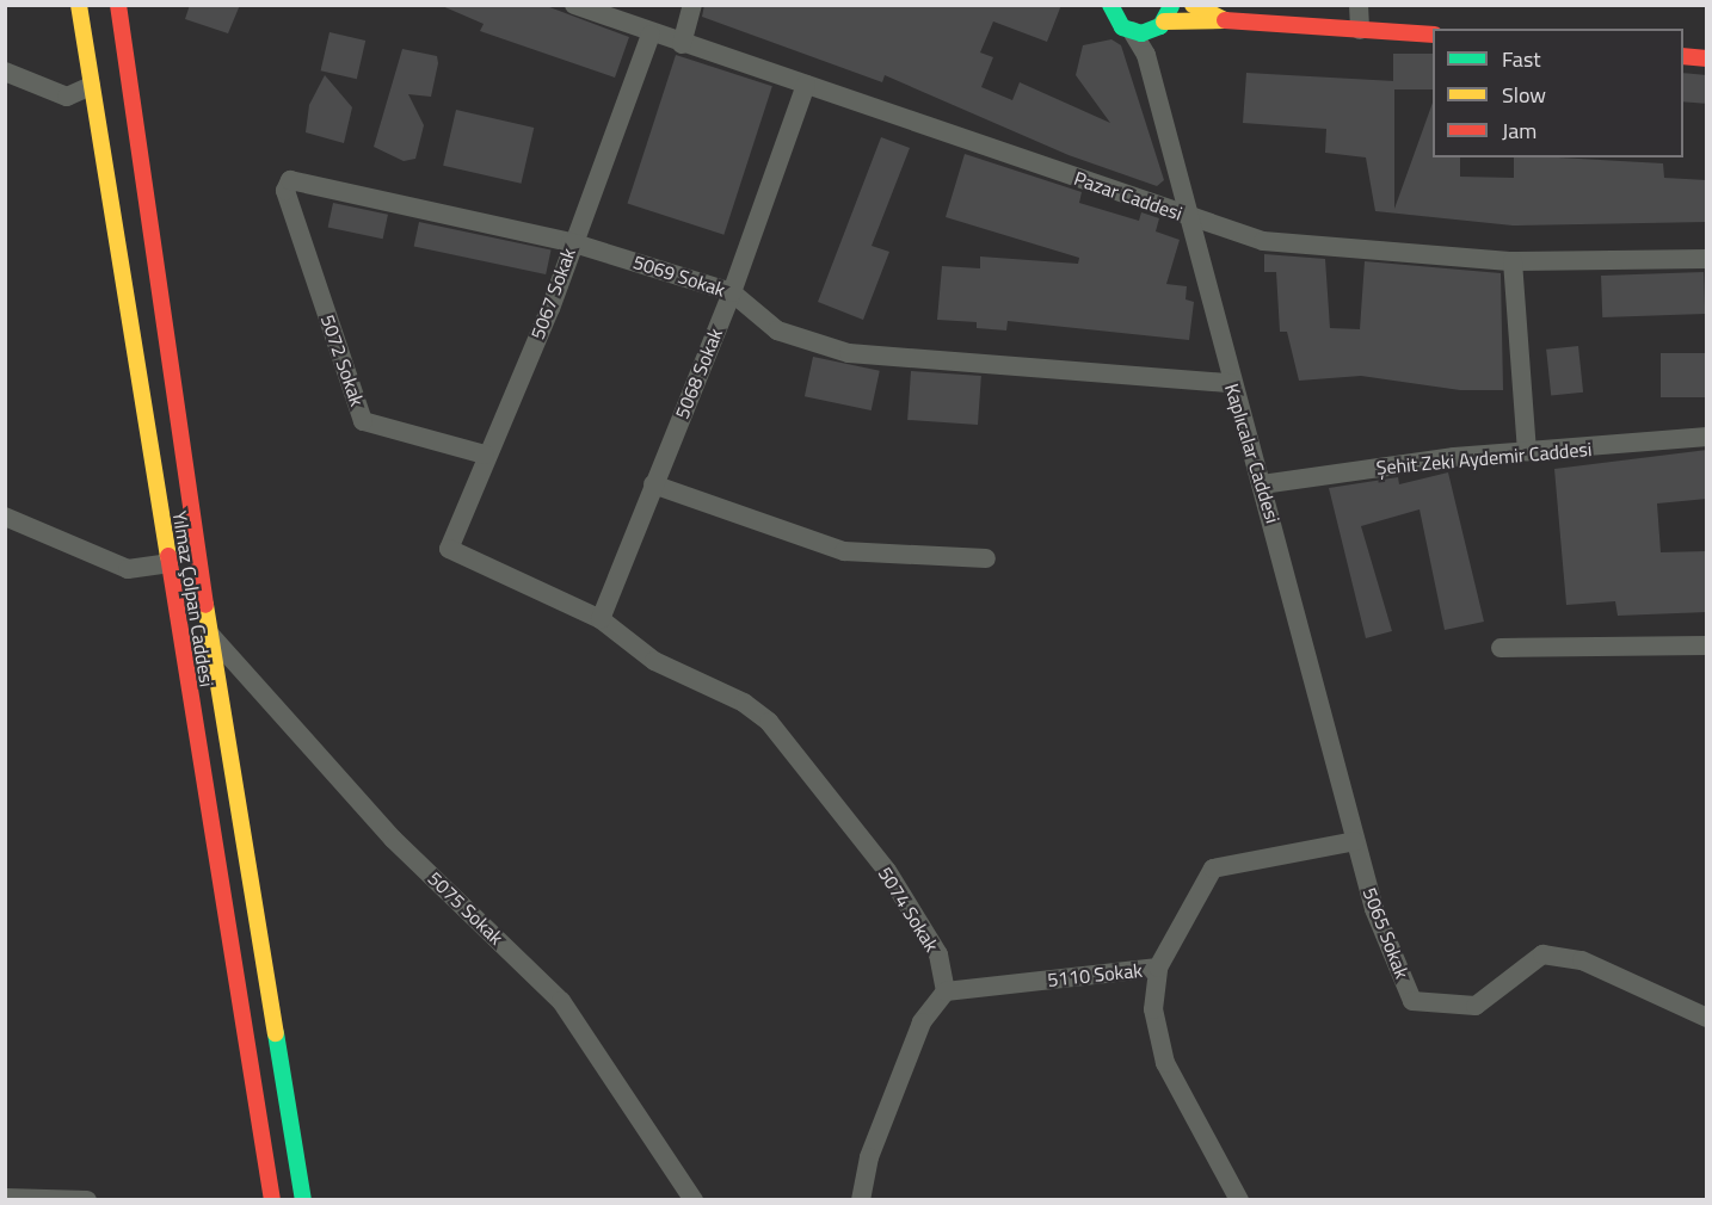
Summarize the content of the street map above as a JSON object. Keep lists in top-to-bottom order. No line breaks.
{"streets":{"main road":["Yılmaz Çolpan Caddesi"],"street":["Pazar Caddesi","5069 Sokak","5067 Sokak","5072 Sokak","5068 Sokak","Kaplıcalar Caddesi","Şehit Zeki Aydemir Caddesi","5075 Sokak","5074 Sokak","5065 Sokak","5110 Sokak"]},"crossings":[["Pazar Caddesi","5067 Sokak"],["Pazar Caddesi","5068 Sokak"],["Pazar Caddesi","Kaplıcalar Caddesi"],["5069 Sokak","5067 Sokak"],["5069 Sokak","5072 Sokak"],["5069 Sokak","5068 Sokak"],["5069 Sokak","Kaplıcalar Caddesi"],["5067 Sokak","5072 Sokak"],["5067 Sokak","5074 Sokak"],["5068 Sokak","5074 Sokak"],["Kaplıcalar Caddesi","Şehit Zeki Aydemir Caddesi"],["Kaplıcalar Caddesi","5065 Sokak"],["Kaplıcalar Caddesi","5110 Sokak"],["Yılmaz Çolpan Caddesi","5075 Sokak"],["5074 Sokak","5110 Sokak"],["5065 Sokak","5110 Sokak"]],"legend":["Fast","Slow","Jam"]}
